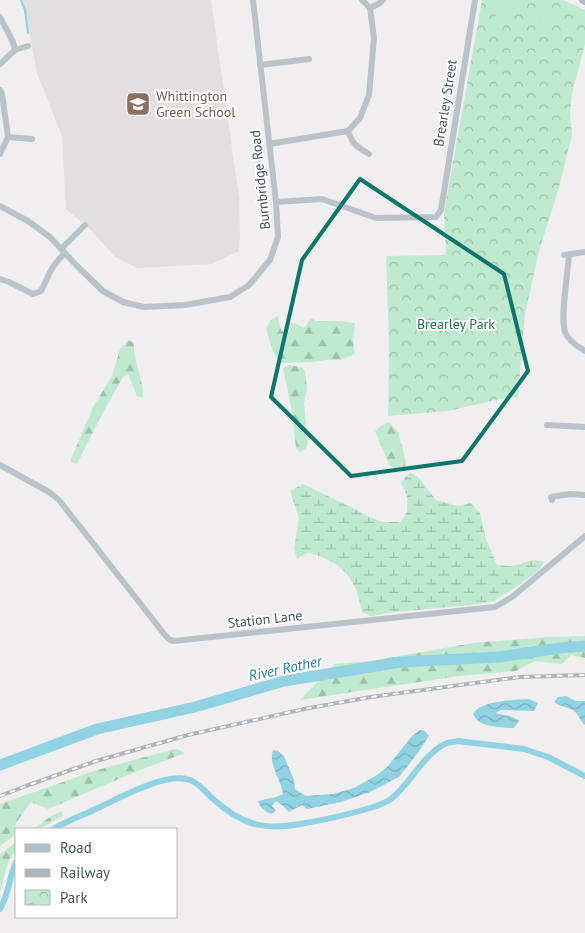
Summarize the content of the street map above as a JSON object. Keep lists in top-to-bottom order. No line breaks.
{"streets":{"street":["Brearley Street","Burnbridge Road","Station Lane"]},"crossings":[["Brearley Street","Burnbridge Road"]],"water":["River Rother"],"parks":["Brearley Park"],"places":{"school or university":["Whittington Green School"]},"legend":["Road","Railway","Park"]}
